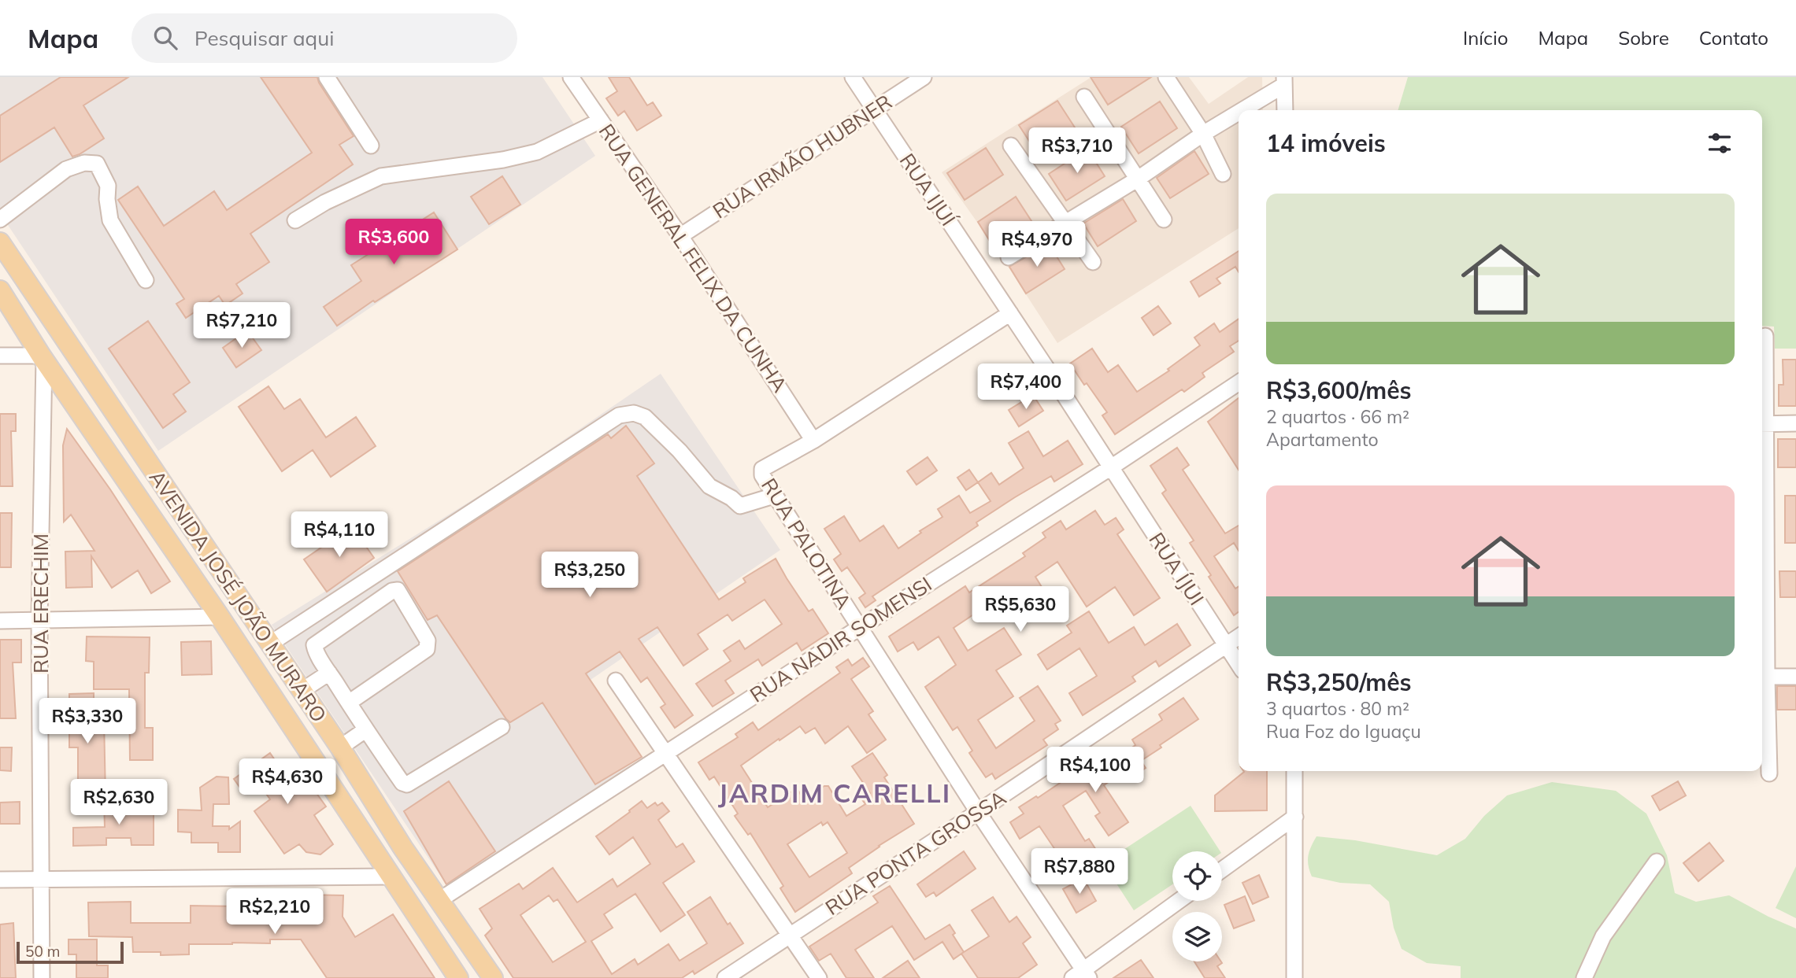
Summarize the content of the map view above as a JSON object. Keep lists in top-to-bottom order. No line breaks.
{"streets":{"main road":["AVENIDA JOSÉ JOÃO MURARO"],"street":["RUA IRMÃO HUBNER","RUA IJUÍ","RUA GENERAL FELIX DA CUNHA","RUA PALOTINA","RUA ÍJUI","RUA ERECHIM","RUA NADIR SOMENSI","RUA PONTA GROSSA"]},"crossings":[["RUA IRMÃO HUBNER","RUA IJUÍ"],["RUA IRMÃO HUBNER","RUA GENERAL FELIX DA CUNHA"],["RUA IJUÍ","RUA ÍJUI"],["RUA IJUÍ","RUA NADIR SOMENSI"],["RUA GENERAL FELIX DA CUNHA","RUA PALOTINA"],["RUA PALOTINA","RUA NADIR SOMENSI"],["RUA PALOTINA","RUA PONTA GROSSA"],["RUA ÍJUI","RUA NADIR SOMENSI"],["RUA ÍJUI","RUA PONTA GROSSA"],["AVENIDA JOSÉ JOÃO MURARO","RUA ERECHIM"],["AVENIDA JOSÉ JOÃO MURARO","RUA NADIR SOMENSI"]],"districts":["JARDIM CARELLI"],"scale_bar":"50 m","page":{"header":"Mapa","search":"Pesquisar aqui","nav":["Início","Mapa","Sobre","Contato"],"heading":"14 imóveis","price":["R$3,710","R$3,600","R$4,970","R$7,210","R$7,400","R$4,110","R$3,250","R$5,630","R$3,330","R$4,100","R$4,630","R$2,630","R$7,880","R$2,210"],"list":[{"name":"R$3,600/mês","note":"2 quartos · 66 m² · Apartamento"},{"name":"R$3,250/mês","note":"3 quartos · 80 m² · Rua Foz do Iguaçu"}],"scale":"50 m"}}
